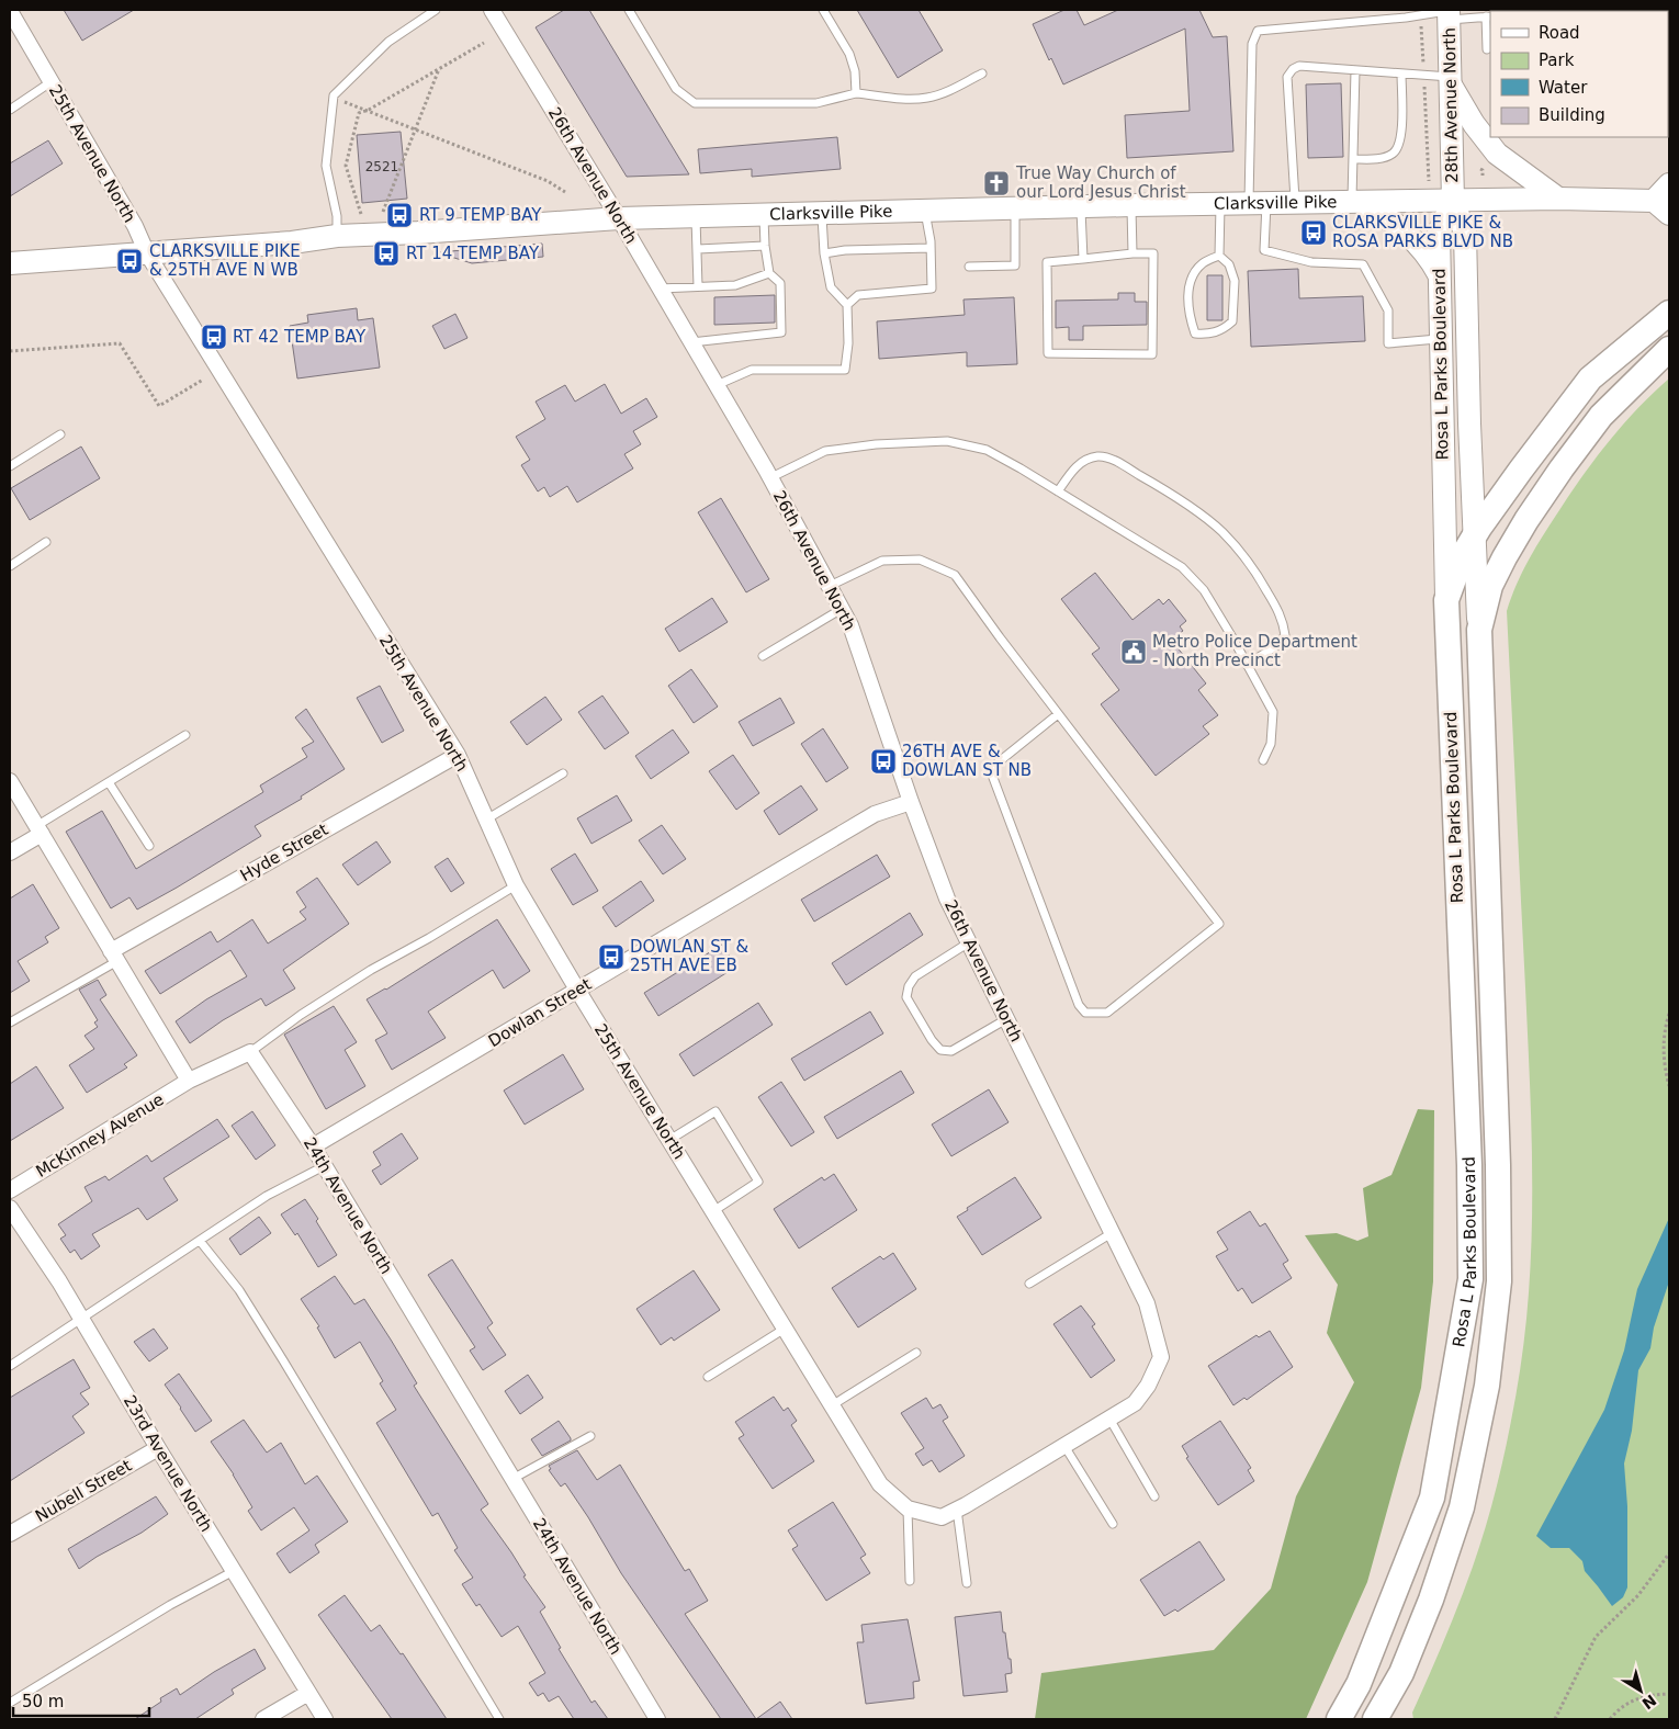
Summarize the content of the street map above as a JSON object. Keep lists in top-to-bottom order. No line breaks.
{"streets":{"main road":["28th Avenue North","Clarksville Pike","Rosa L Parks Boulevard"],"street":["25th Avenue North","26th Avenue North","Hyde Street","Dowlan Street","McKinney Avenue","24th Avenue North","23rd Avenue North","Nubell Street"]},"crossings":[["28th Avenue North","Clarksville Pike"],["28th Avenue North","Rosa L Parks Boulevard"],["25th Avenue North","26th Avenue North"],["25th Avenue North","Clarksville Pike"],["25th Avenue North","Hyde Street"],["25th Avenue North","Dowlan Street"],["26th Avenue North","Clarksville Pike"],["26th Avenue North","Dowlan Street"],["Clarksville Pike","Rosa L Parks Boulevard"],["Dowlan Street","24th Avenue North"],["23rd Avenue North","Nubell Street"]],"places":{"church":["True Way Church of our Lord Jesus Christ"],"bus stop":["RT 9 TEMP BAY","CLARKSVILLE PIKE & ROSA PARKS BLVD NB","RT 14 TEMP BAY","CLARKSVILLE PIKE & 25TH AVE N WB","RT 42 TEMP BAY","26TH AVE & DOWLAN ST NB","DOWLAN ST & 25TH AVE EB"],"public building":["Metro Police Department - North Precinct"]},"house_numbers":["2521"],"legend":["Road","Park","Water","Building"],"scale_bar":"50 m","north":"bottom right"}
